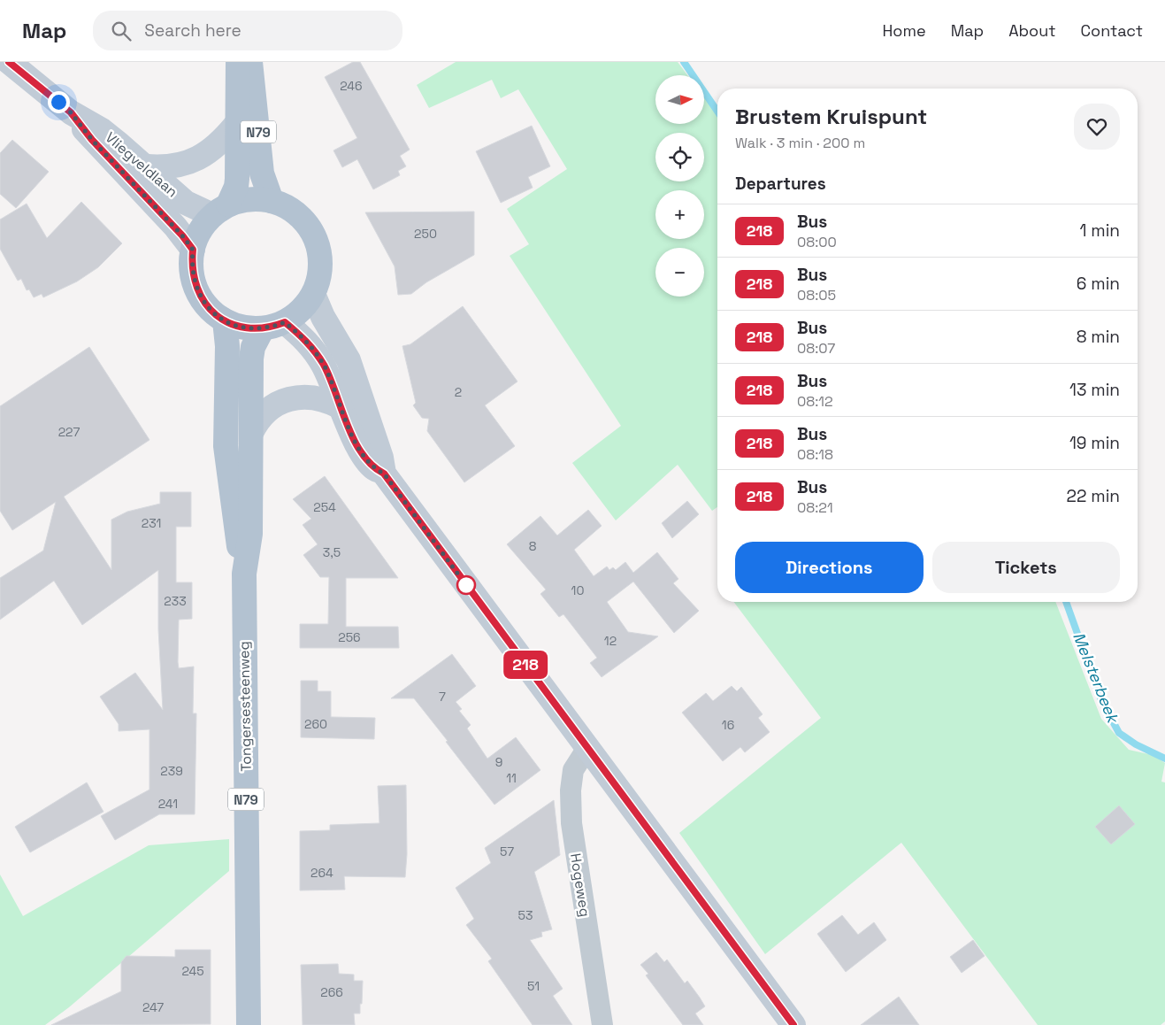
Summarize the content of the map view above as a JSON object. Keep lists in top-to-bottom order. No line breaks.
{"streets":{"main road":["N79","Vliegveldlaan","Tongersesteenweg"],"street":["Hogeweg"]},"crossings":[["N79","Vliegveldlaan"],["N79","Tongersesteenweg"],["Vliegveldlaan","Tongersesteenweg"]],"water":["Melsterbeek"],"lines":["bus line 218"],"house_numbers":["246","250","2","227","254","231","8","3,5","10","233","256","12","7","260","16","9","239","11","241","57","264","53","245","51","266","247"],"north":"right","page":{"header":"Map","search":"Search here","nav":["Home","Map","About","Contact"],"on_map":"218","map_buttons":["+","−"],"heading":[["Brustem Kruispunt","Walk · 3 min · 200 m"],"Departures"],"list":[{"mark":"218","name":"Bus","note":"08:00","value":"1 min"},{"mark":"218","name":"Bus","note":"08:05","value":"6 min"},{"mark":"218","name":"Bus","note":"08:07","value":"8 min"},{"mark":"218","name":"Bus","note":"08:12","value":"13 min"},{"mark":"218","name":"Bus","note":"08:18","value":"19 min"},{"mark":"218","name":"Bus","note":"08:21","value":"22 min"}],"buttons":["Directions","Tickets"]}}
